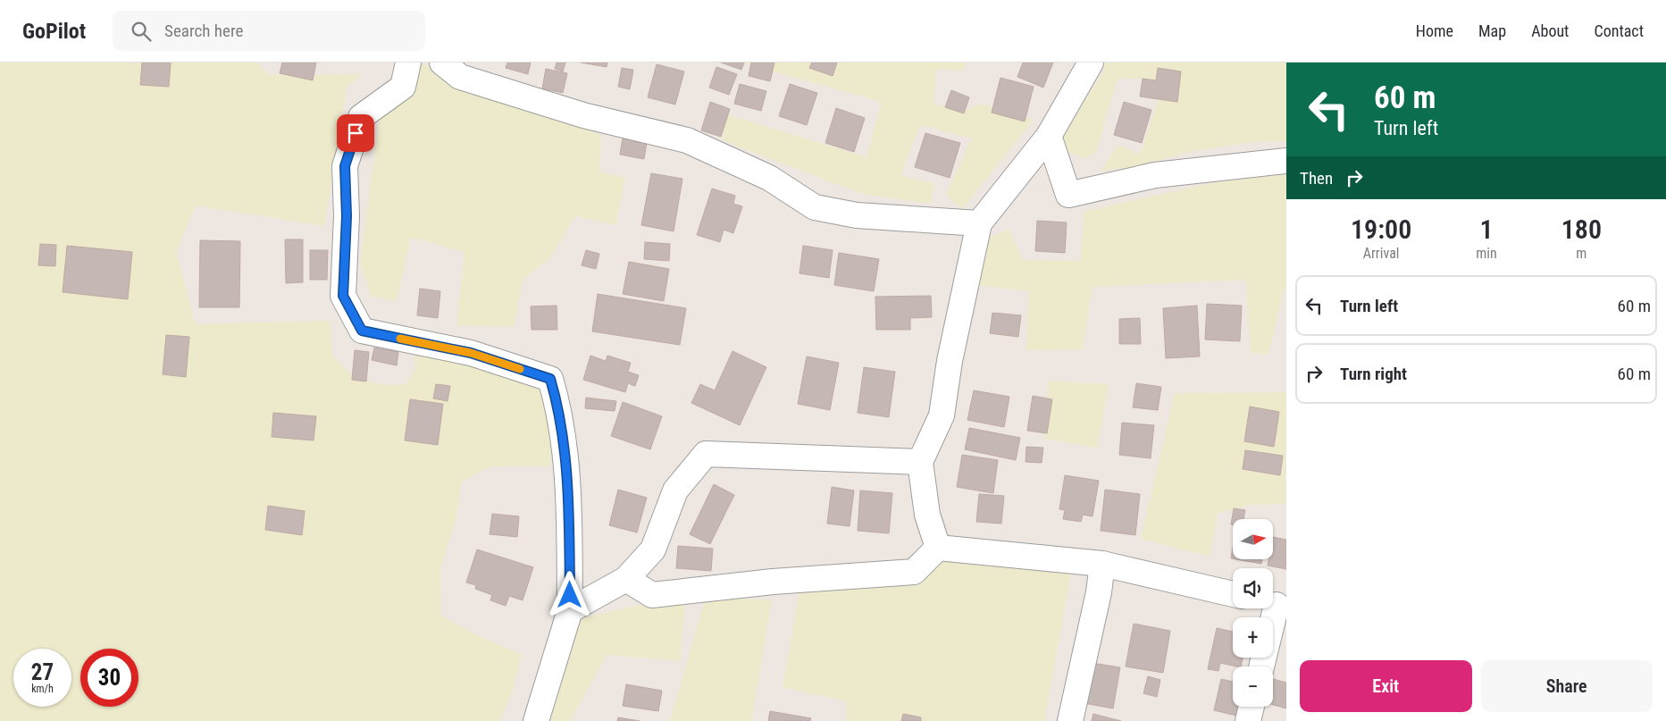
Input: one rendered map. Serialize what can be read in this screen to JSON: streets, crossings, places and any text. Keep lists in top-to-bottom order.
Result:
{
  "north": "right",
  "page": {
    "header": "GoPilot",
    "search": "Search here",
    "nav": [
      "Home",
      "Map",
      "About",
      "Contact"
    ],
    "turn": ["60 m", "Turn left"],
    "then": "Then",
    "eta": [
      "19:00",
      "Arrival",
      "1",
      "min",
      "180",
      "m"
    ],
    "list": [
      {
        "name": "Turn left",
        "value": "60 m"
      },
      {
        "name": "Turn right",
        "value": "60 m"
      }
    ],
    "map_buttons": ["+", "−"],
    "speed": "27 km/h",
    "limit": "30",
    "buttons": ["Exit", "Share"]
  }
}
